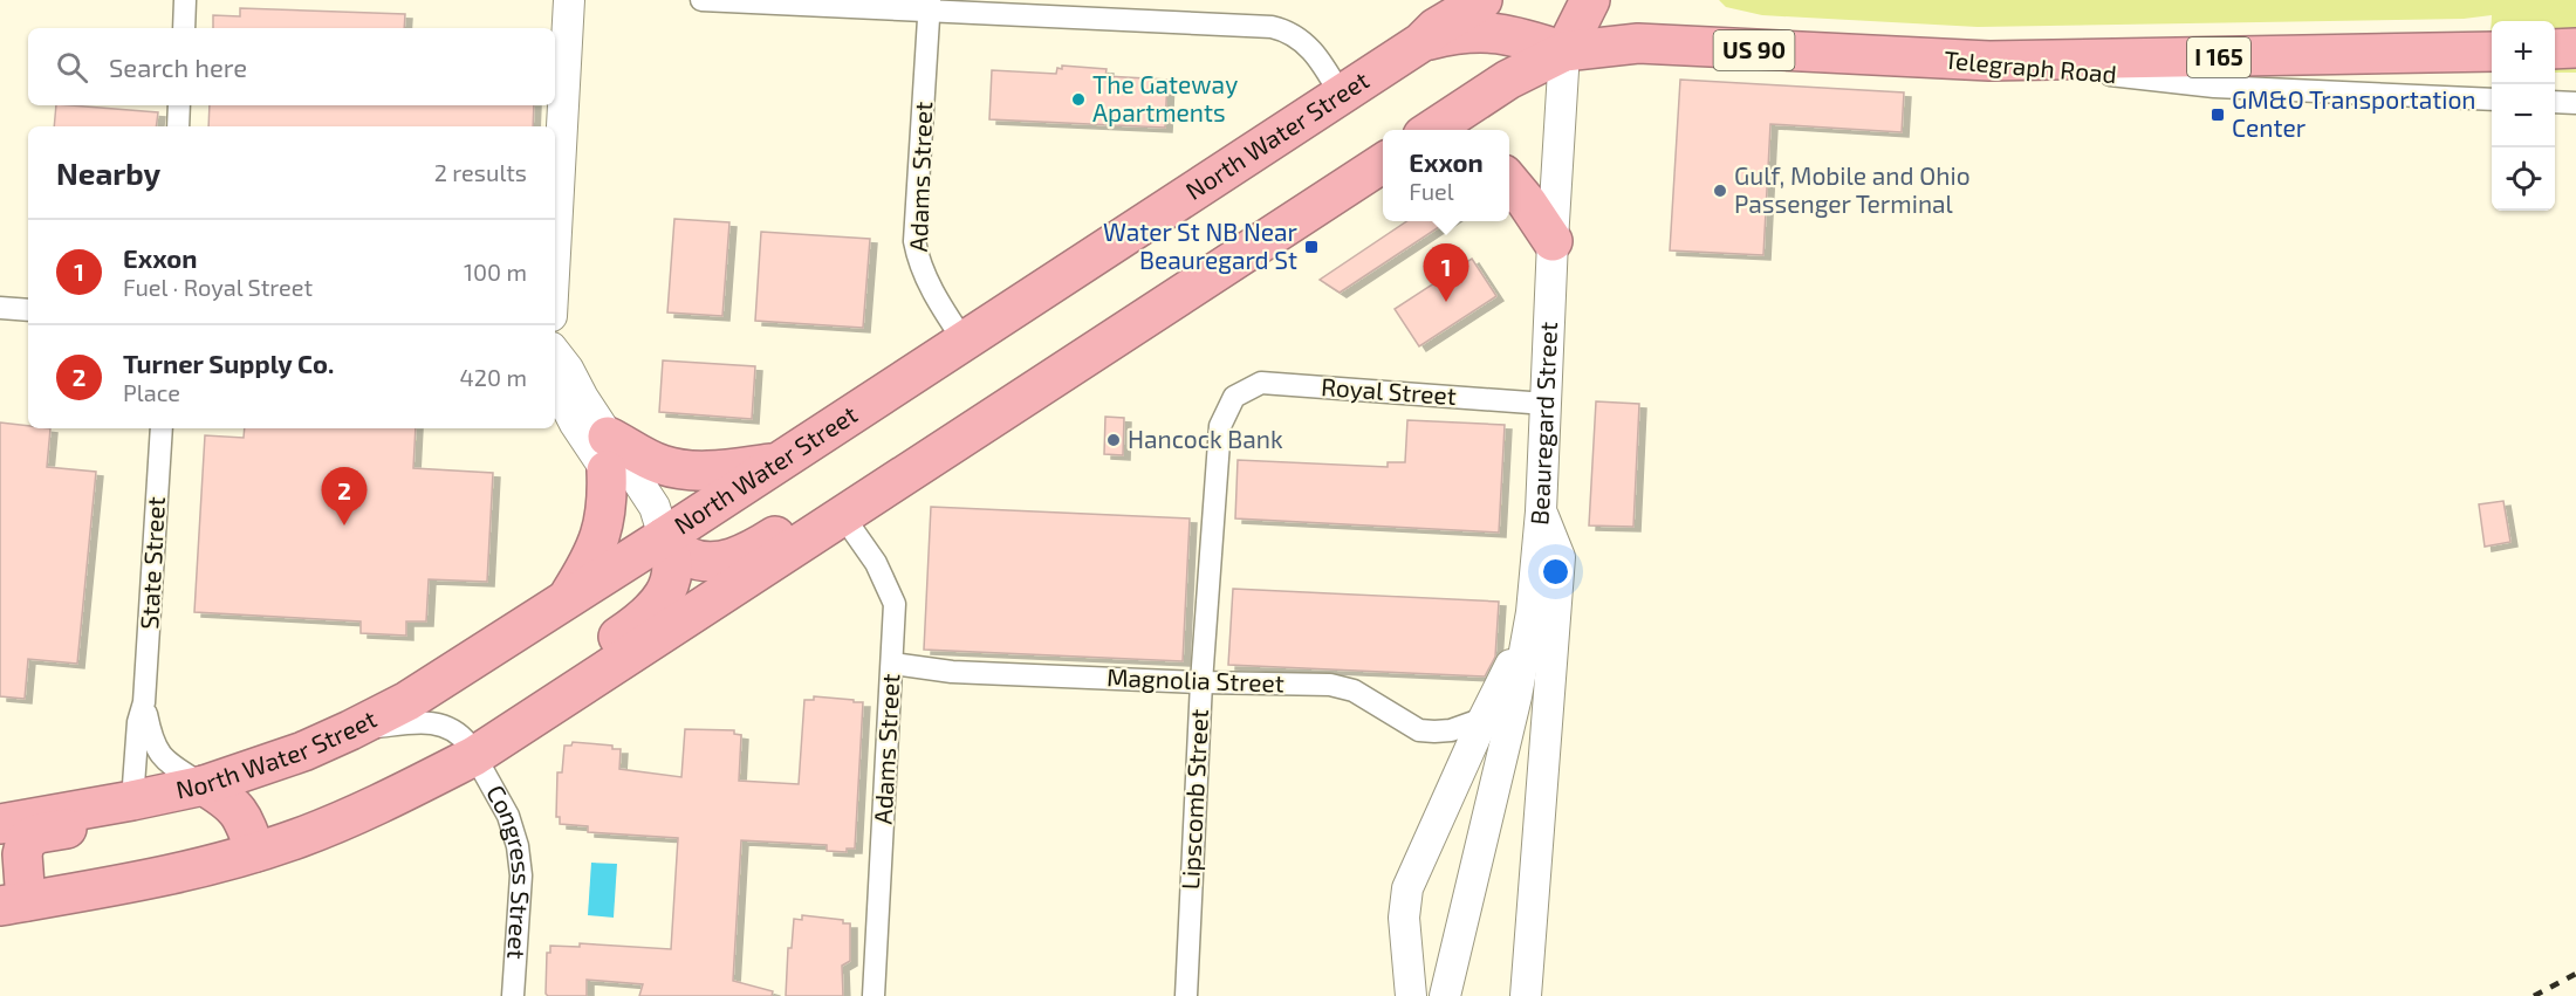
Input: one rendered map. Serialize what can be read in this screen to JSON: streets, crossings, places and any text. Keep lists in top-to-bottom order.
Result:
{
  "streets": {
    "highway": [
      "US 90",
      "I 165",
      "Telegraph Road",
      "North Water Street"
    ],
    "street": [
      "Adams Street",
      "Royal Street",
      "Beauregard Street",
      "State Street",
      "Magnolia Street",
      "Lipscomb Street",
      "Congress Street"
    ]
  },
  "crossings": [
    ["I 165", "Telegraph Road"],
    ["Telegraph Road", "Beauregard Street"],
    ["North Water Street", "Adams Street"],
    ["North Water Street", "State Street"],
    ["North Water Street", "Congress Street"],
    ["Adams Street", "Magnolia Street"],
    ["Royal Street", "Beauregard Street"],
    ["Royal Street", "Lipscomb Street"],
    ["Magnolia Street", "Lipscomb Street"]
  ],
  "places": {
    "other": ["The Gateway Apartments", "Gulf, Mobile and Ohio Passenger Terminal", "Hancock Bank"],
    "transit": ["GM&O Transportation Center", "Water St NB Near Beauregard St"]
  },
  "page": {
    "map_buttons": ["+", "−"],
    "search": "Search here",
    "heading": ["Nearby", "2 results"],
    "popup": ["Exxon", "Fuel"],
    "list": [
      {
        "mark": "1",
        "name": "Exxon",
        "note": "Fuel · Royal Street",
        "value": "100 m"
      },
      {
        "mark": "2",
        "name": "Turner Supply Co.",
        "note": "Place",
        "value": "420 m"
      }
    ],
    "pins": ["1", "2"]
  }
}
